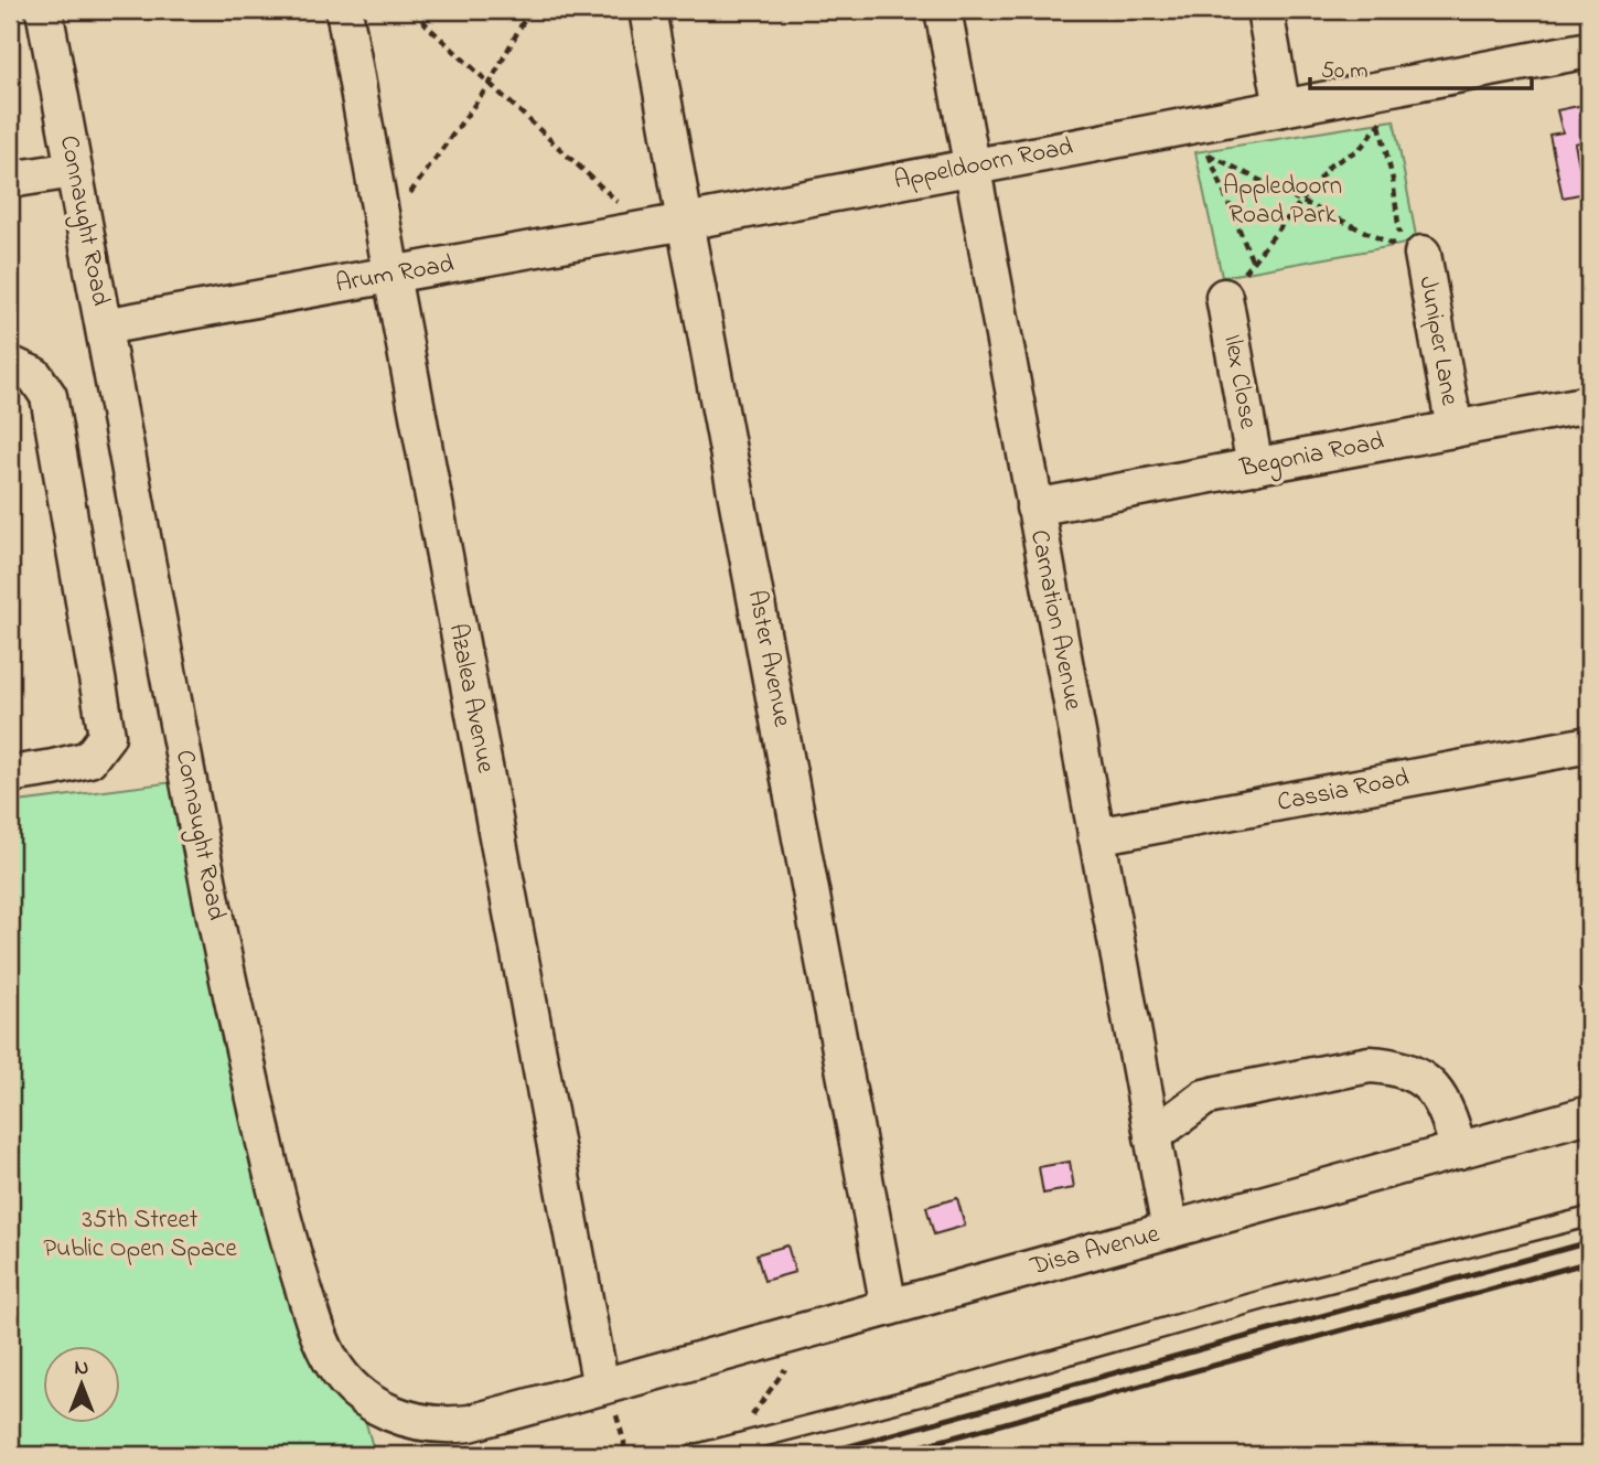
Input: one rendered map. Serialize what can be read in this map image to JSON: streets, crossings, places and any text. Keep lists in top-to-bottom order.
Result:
{
  "streets": {
    "street": [
      "Appeldoorn Road",
      "Connaught Road",
      "Arum Road",
      "Juniper Lane",
      "Ilex Close",
      "Begonia Road",
      "Carnation Avenue",
      "Aster Avenue",
      "Azalea Avenue",
      "Cassia Road",
      "Disa Avenue"
    ]
  },
  "crossings": [
    ["Appeldoorn Road", "Arum Road"],
    ["Appeldoorn Road", "Carnation Avenue"],
    ["Appeldoorn Road", "Aster Avenue"],
    ["Connaught Road", "Arum Road"],
    ["Connaught Road", "Azalea Avenue"],
    ["Connaught Road", "Disa Avenue"],
    ["Arum Road", "Aster Avenue"],
    ["Arum Road", "Azalea Avenue"],
    ["Juniper Lane", "Begonia Road"],
    ["Ilex Close", "Begonia Road"],
    ["Begonia Road", "Carnation Avenue"],
    ["Carnation Avenue", "Cassia Road"],
    ["Carnation Avenue", "Disa Avenue"],
    ["Aster Avenue", "Disa Avenue"],
    ["Azalea Avenue", "Disa Avenue"]
  ],
  "parks": ["Appledoorn Road Park", "35th Street Public Open Space"],
  "scale_bar": "50 m",
  "north": "top"
}
